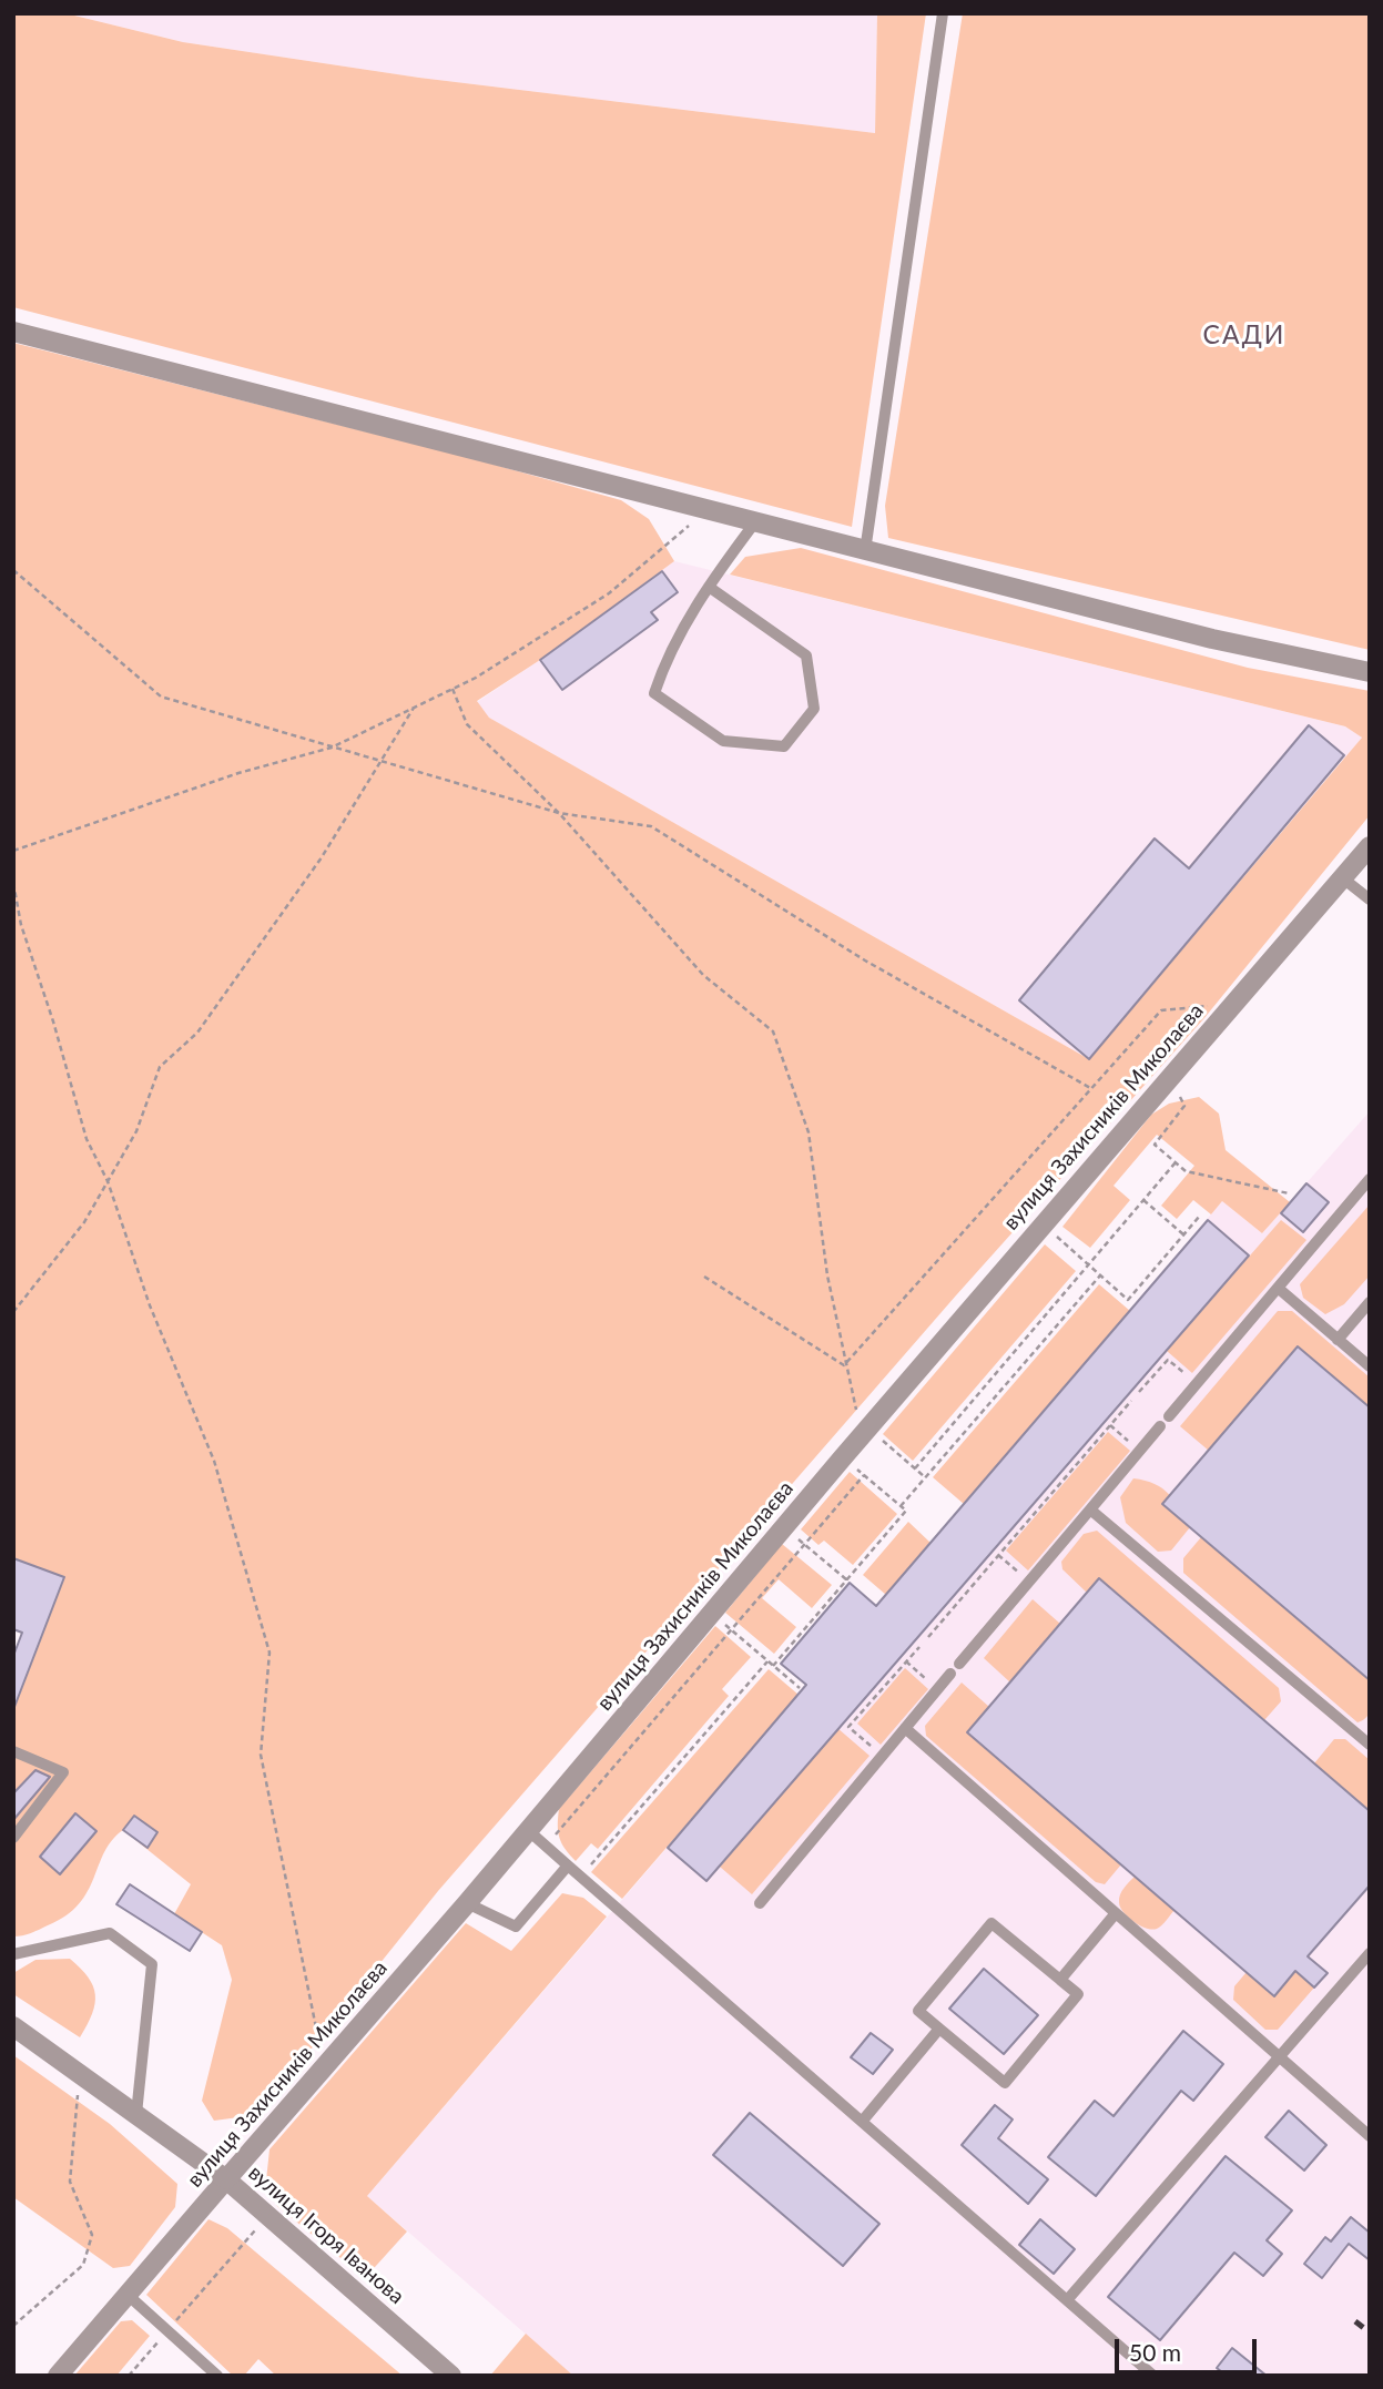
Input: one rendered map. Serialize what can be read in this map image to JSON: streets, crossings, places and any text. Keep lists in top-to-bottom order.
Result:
{
  "streets": {
    "street": ["вулиця Захисників Миколаєва", "вулиця Ігоря Іванова"]
  },
  "crossings": [
    ["вулиця Захисників Миколаєва", "вулиця Ігоря Іванова"]
  ],
  "districts": ["САДИ"],
  "scale_bar": "50 m"
}
